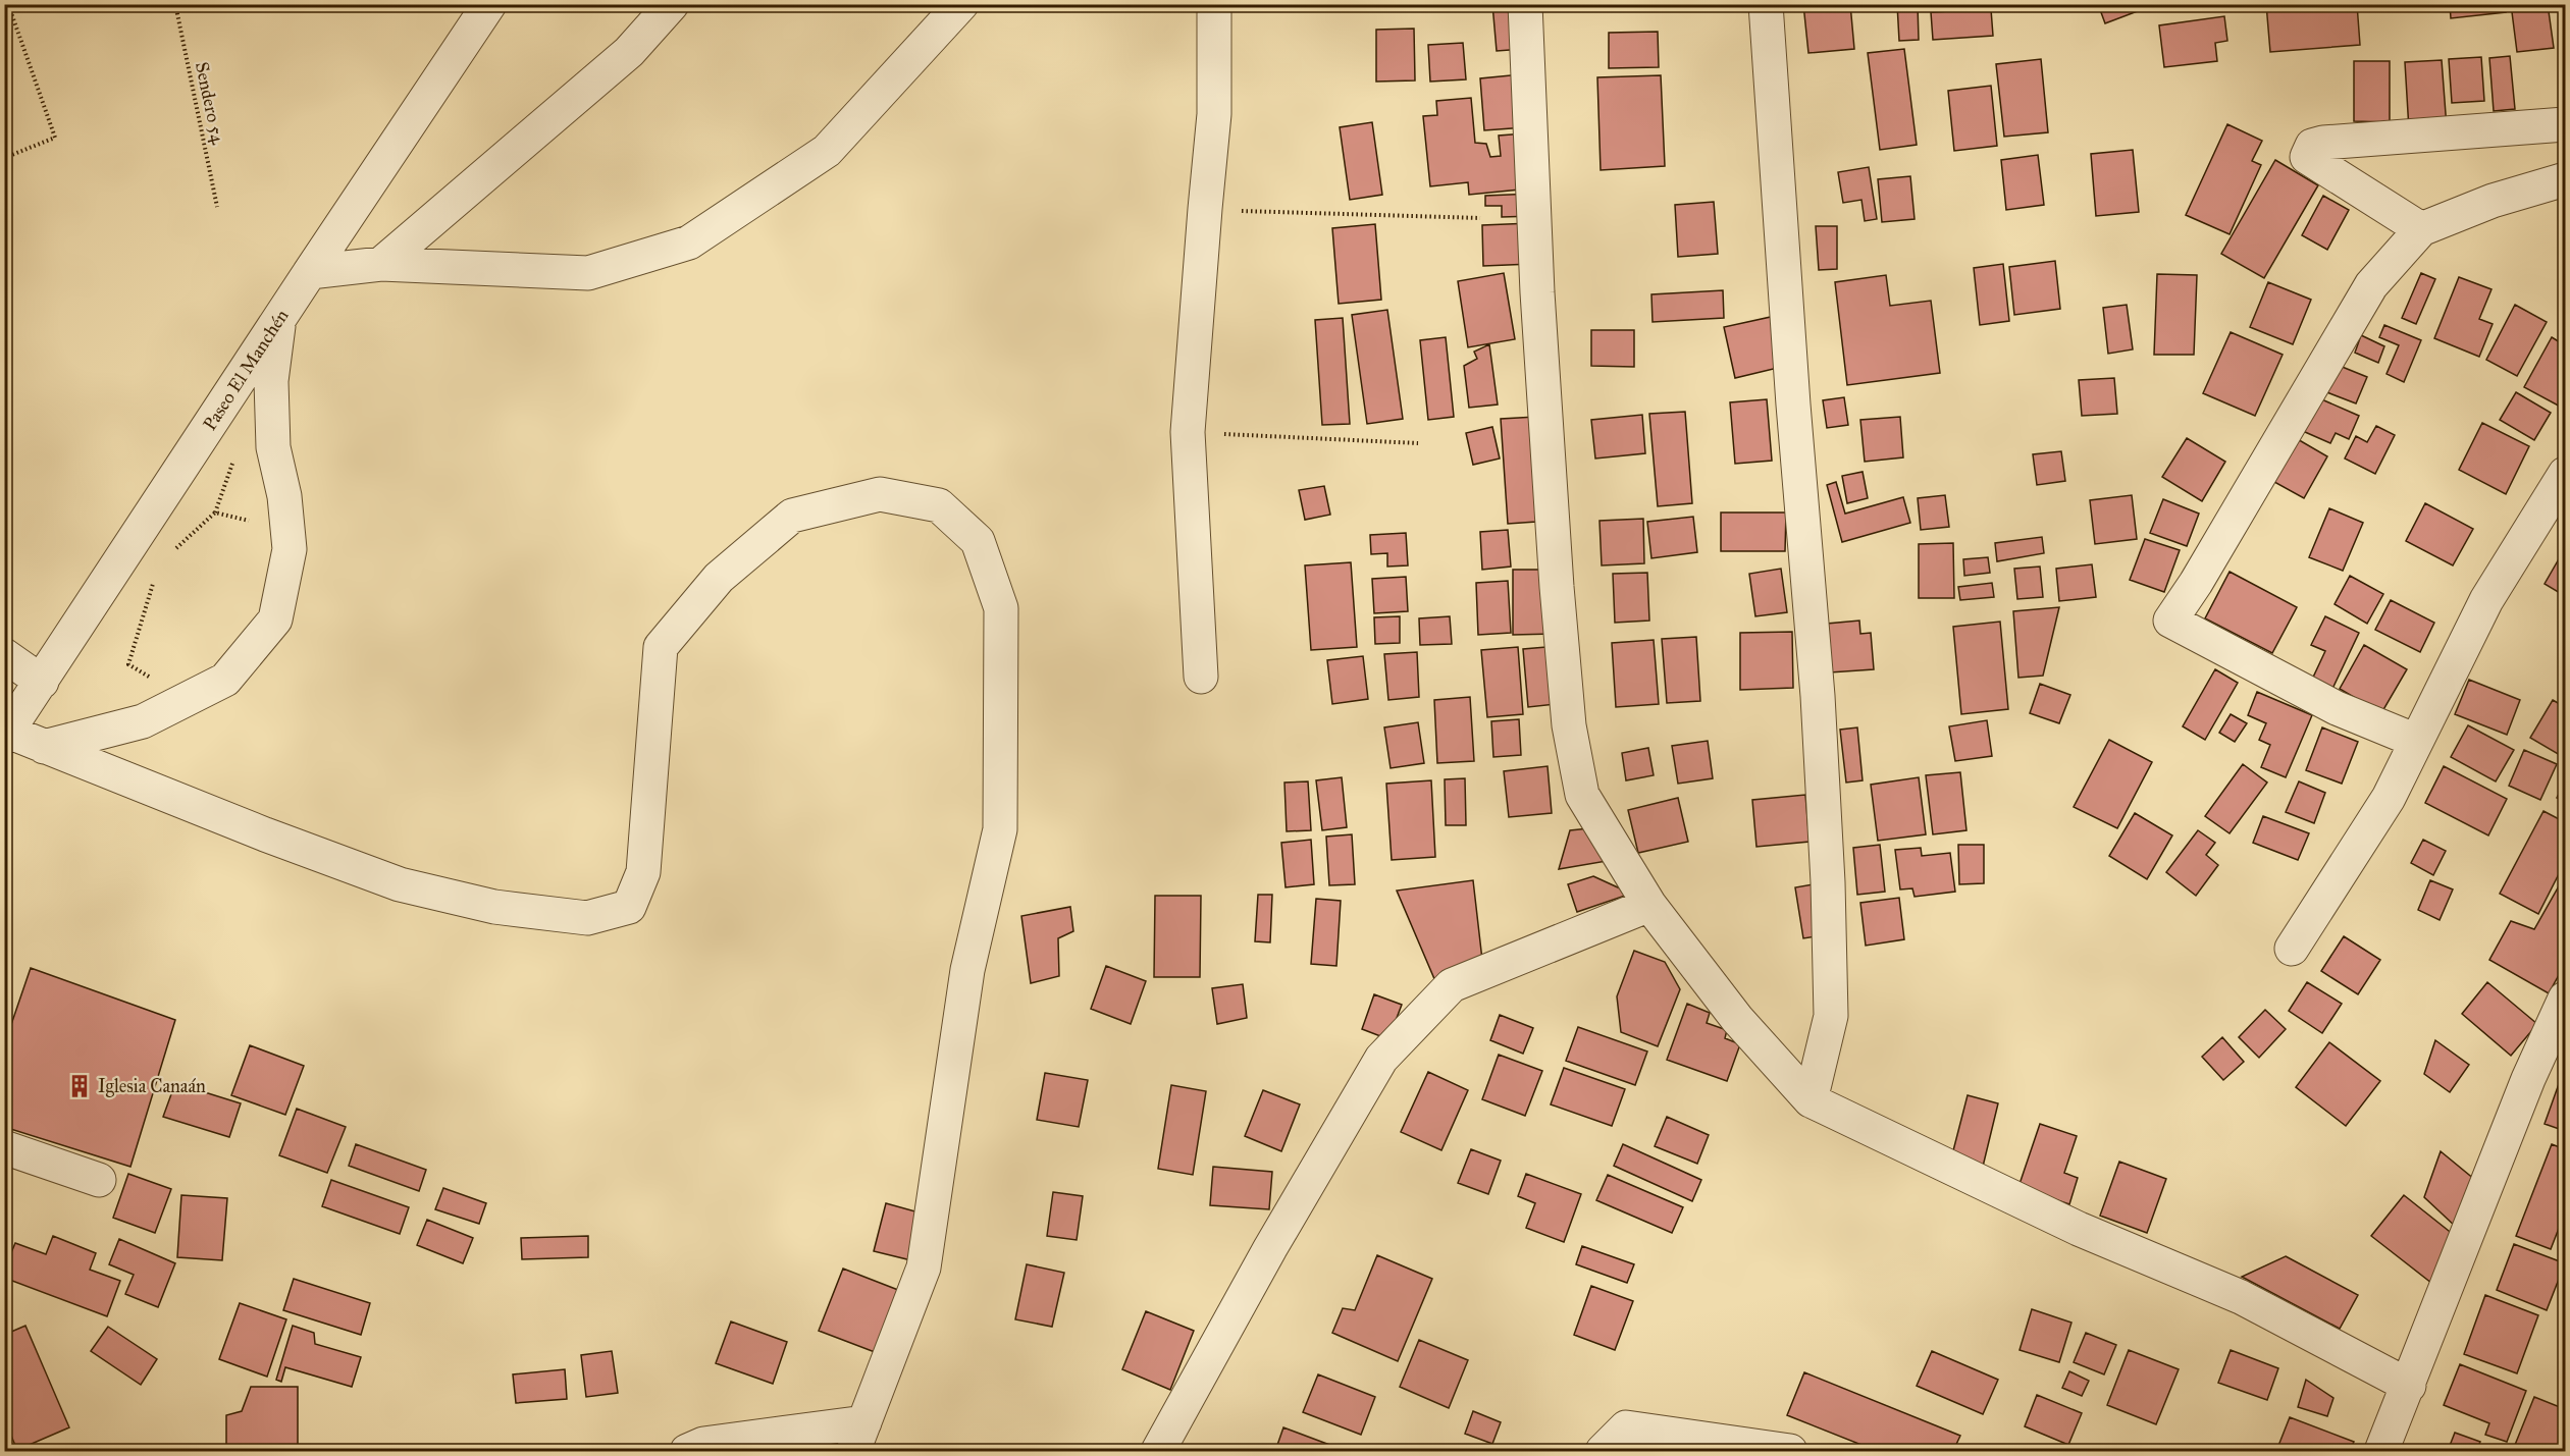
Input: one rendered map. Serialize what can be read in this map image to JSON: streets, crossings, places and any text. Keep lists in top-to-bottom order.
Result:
{
  "streets": {
    "street": ["Paseo El Manchén"],
    "path": ["Sendero 54"]
  },
  "places": {
    "building": ["Iglesia Canaán"]
  }
}
